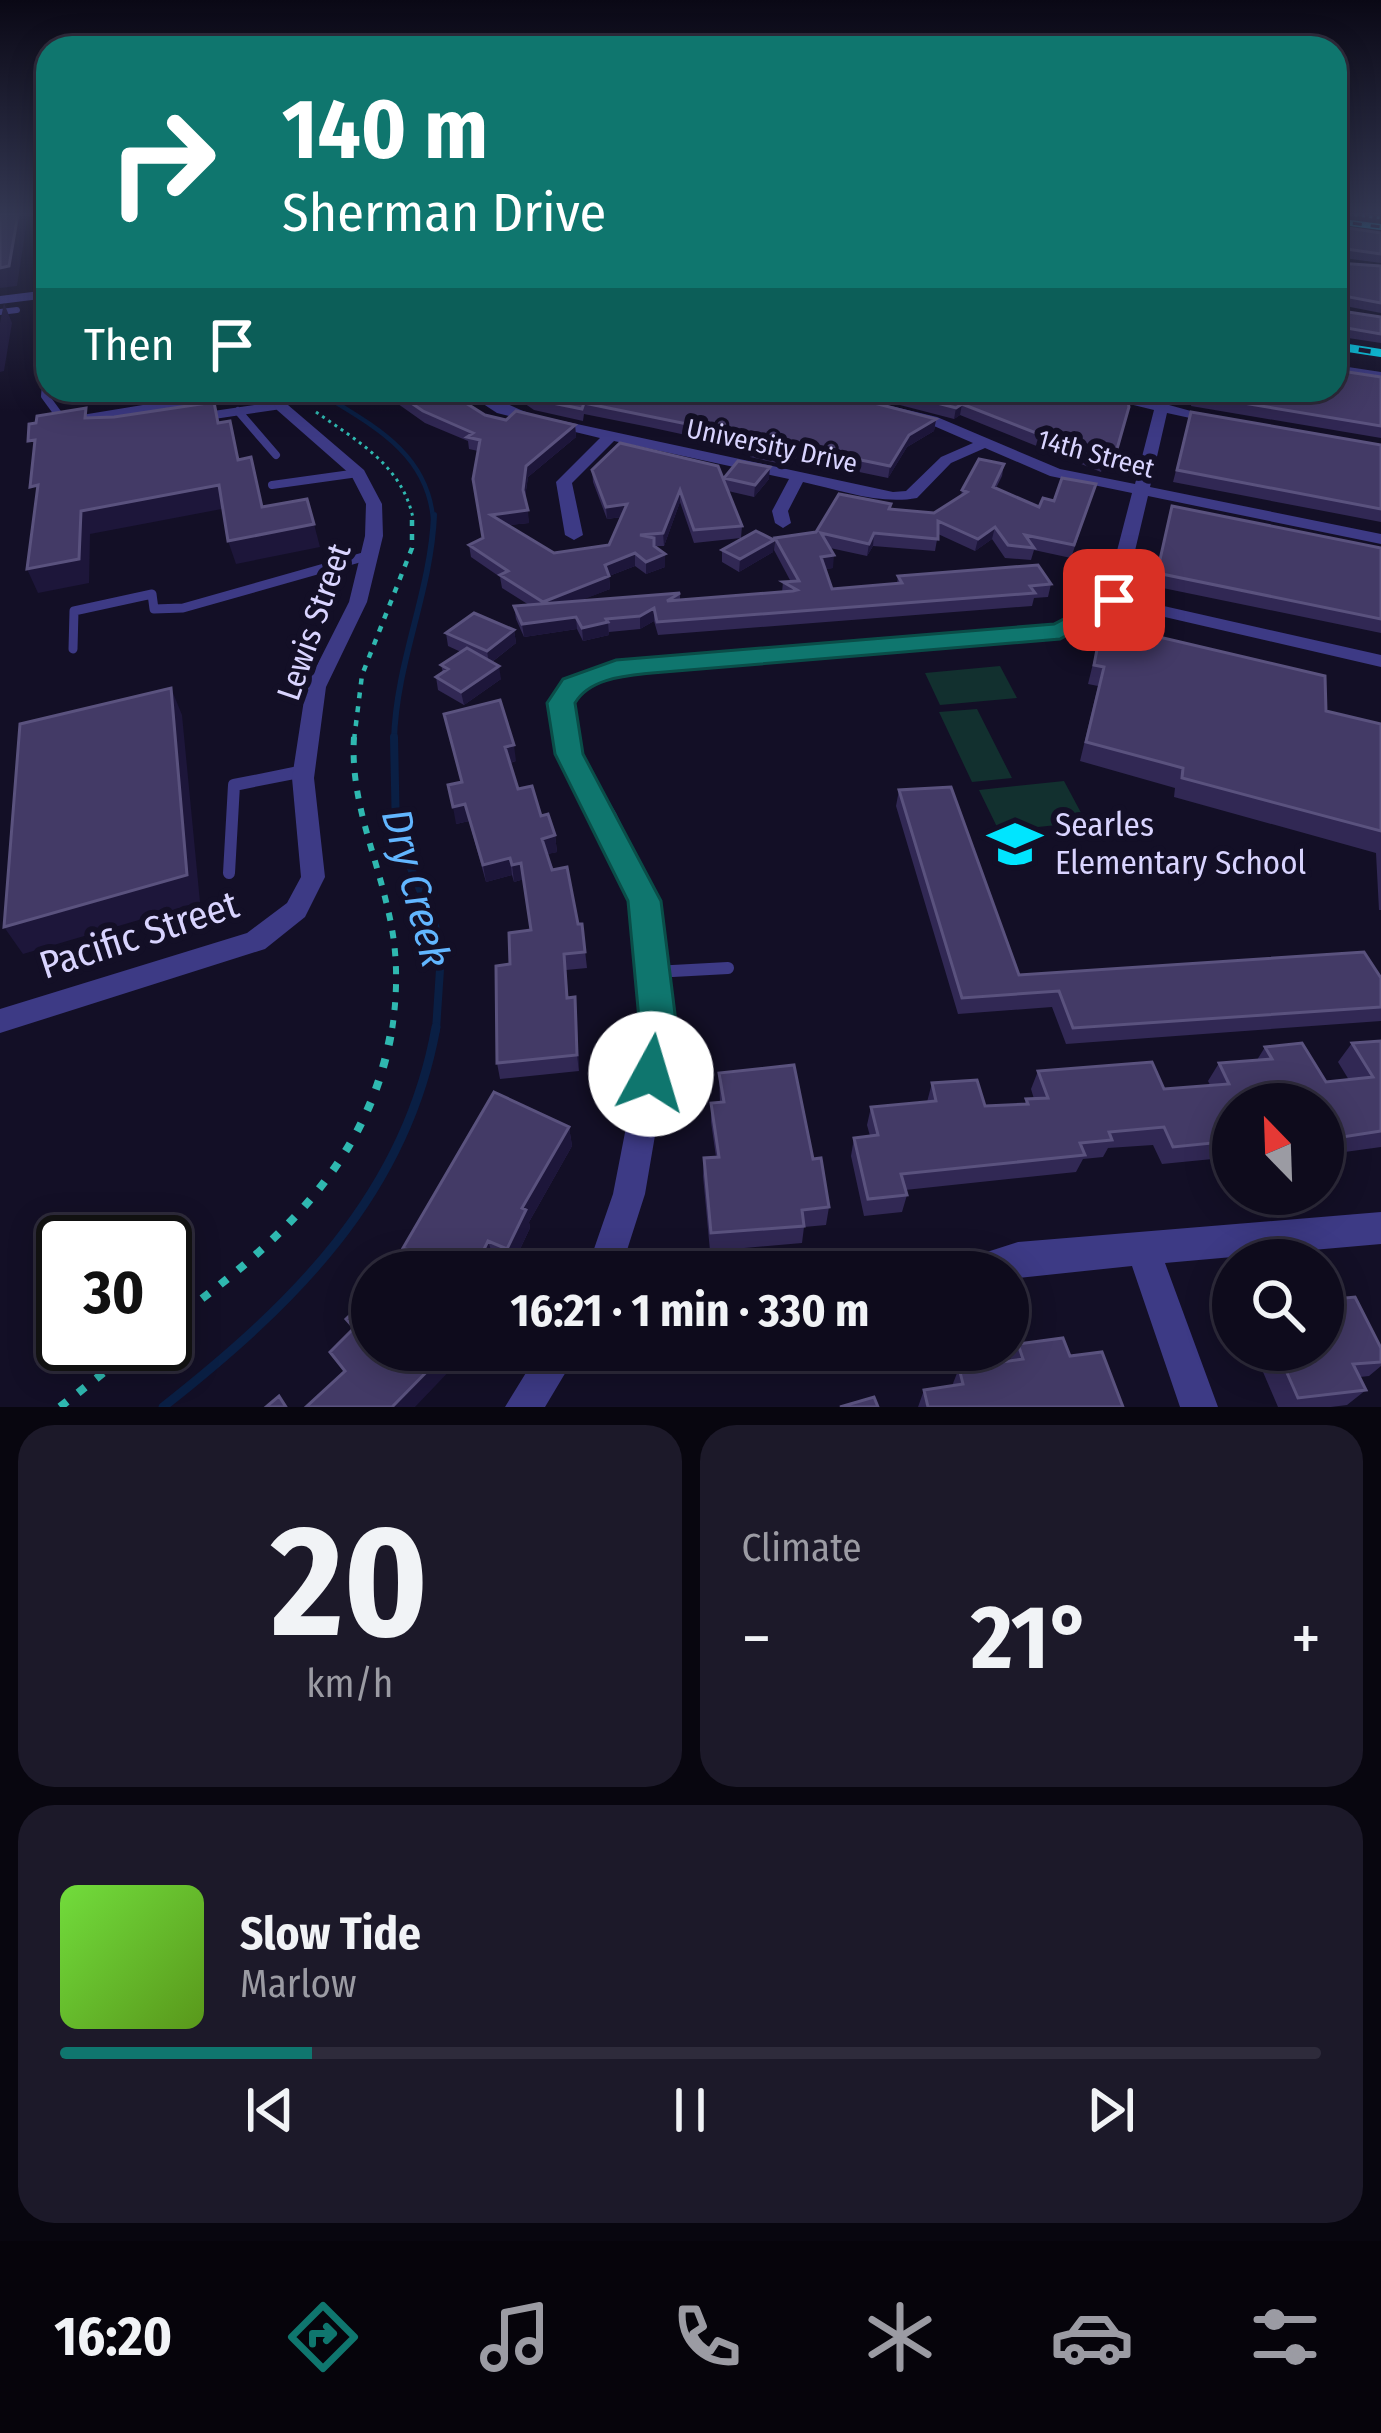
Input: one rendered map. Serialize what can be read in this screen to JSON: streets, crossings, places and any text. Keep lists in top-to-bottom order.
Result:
{
  "streets": {
    "street": [
      "University Drive",
      "14th Street",
      "Lewis Street",
      "Pacific Street"
    ]
  },
  "crossings": [
    ["University Drive", "14th Street"],
    ["Lewis Street", "Pacific Street"]
  ],
  "water": ["Dry Creek"],
  "places": {
    "school or university": ["Searles Elementary School"]
  },
  "north": "top left",
  "page": {
    "turn": ["140 m", "Sherman Drive"],
    "then": "Then",
    "limit": "30",
    "trip": "16:21 · 1 min · 330 m",
    "tile": [
      ["20", "km/h"],
      "Climate"
    ],
    "heat": ["−", "21°", "+"],
    "song": ["Slow Tide", "Marlow"],
    "tabs": "16:20"
  }
}
